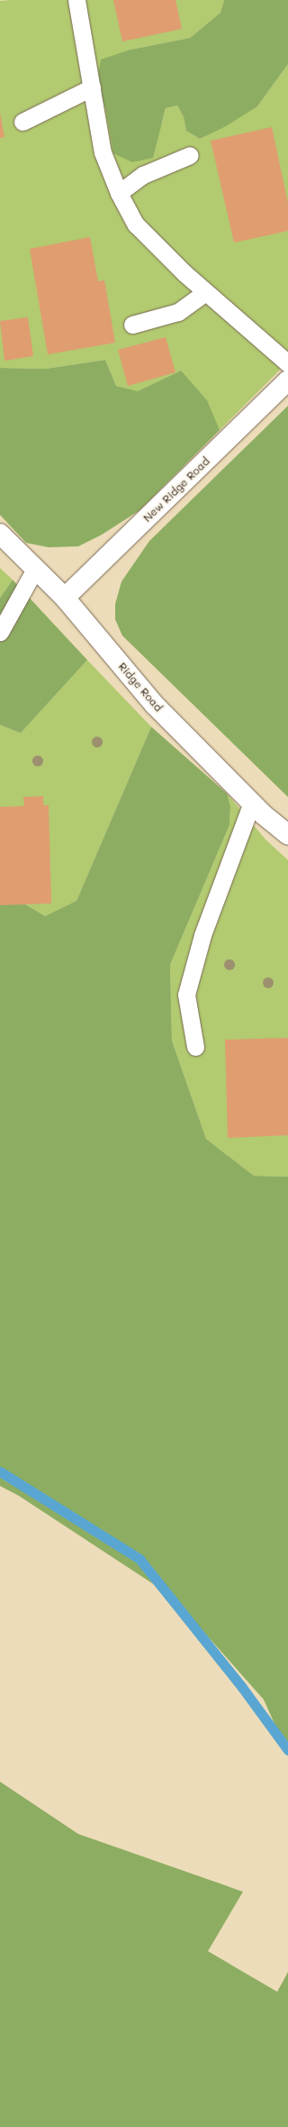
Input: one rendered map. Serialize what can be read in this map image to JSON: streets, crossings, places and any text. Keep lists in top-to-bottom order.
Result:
{
  "streets": {
    "street": ["New Ridge Road", "Ridge Road"]
  },
  "crossings": [
    ["New Ridge Road", "Ridge Road"]
  ]
}
